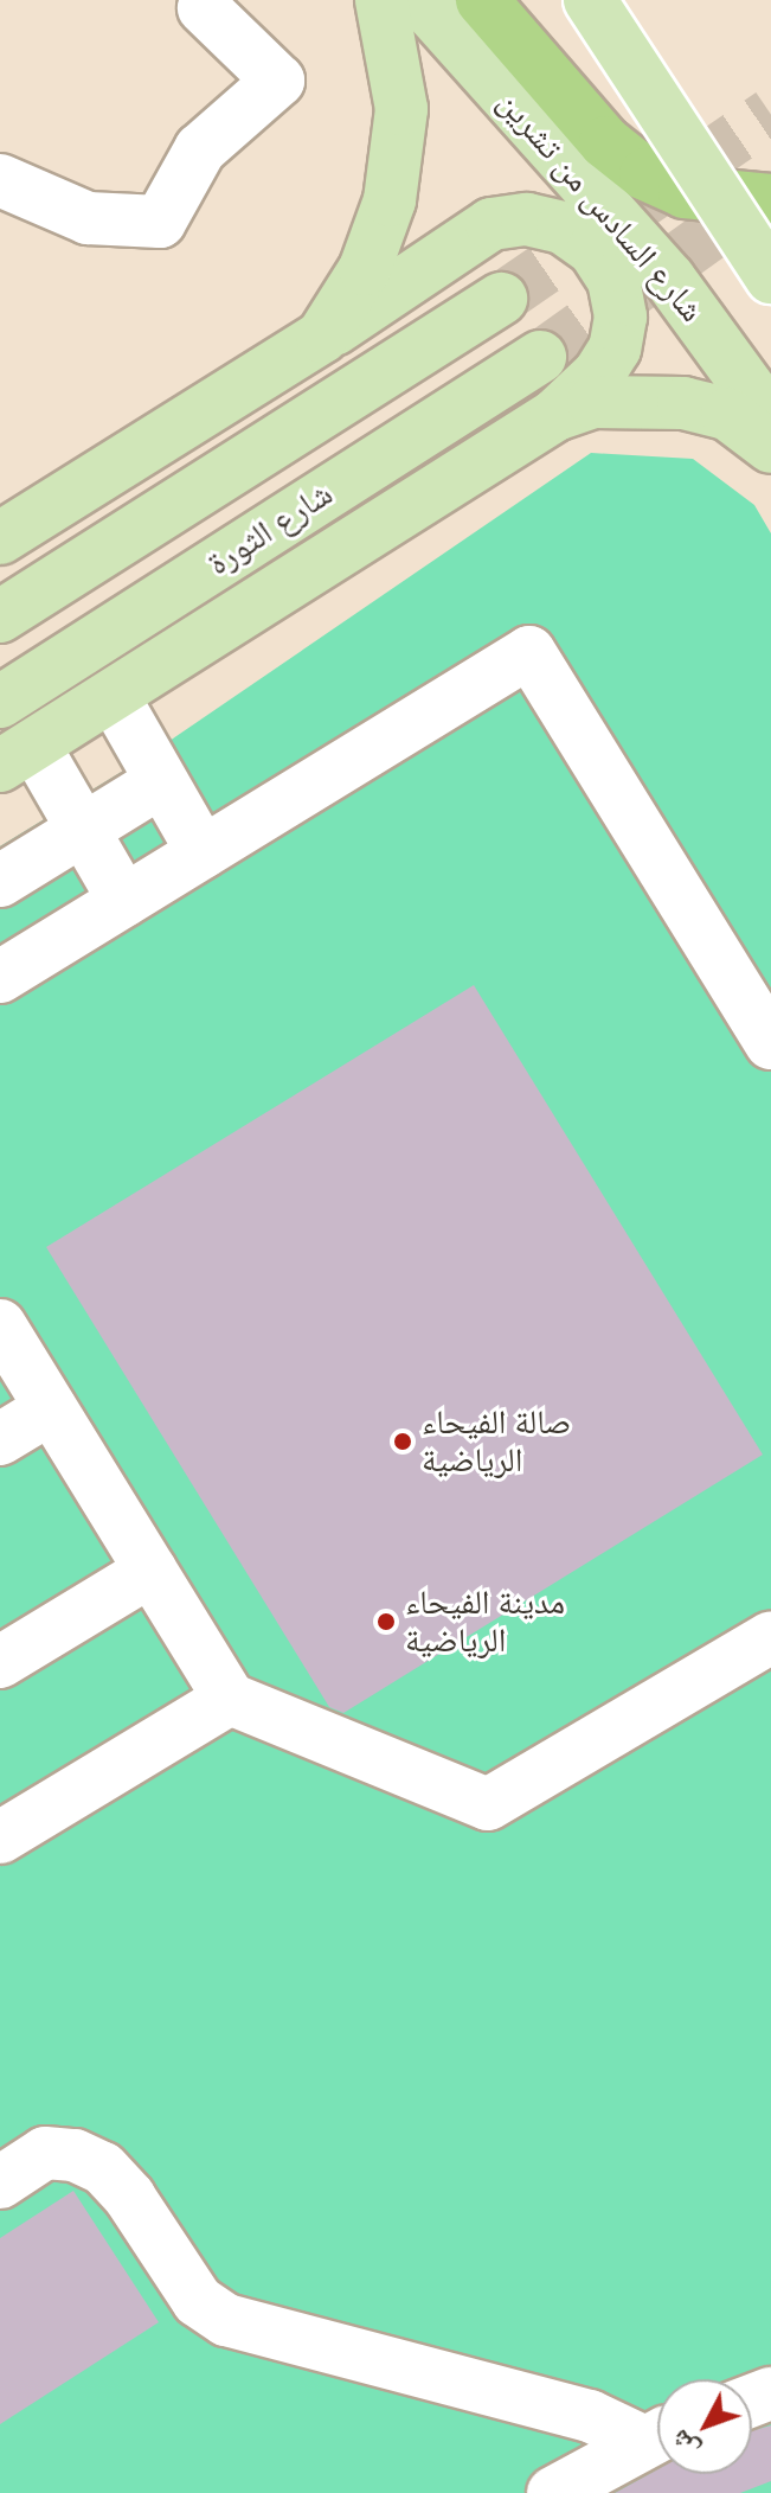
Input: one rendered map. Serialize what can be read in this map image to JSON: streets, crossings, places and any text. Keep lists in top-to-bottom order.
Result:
{
  "streets": {
    "main road": ["شارع السادس من تشرين", "شارع الثورة"]
  },
  "places": ["صالة الفيحاء الرياضية", "مدينة الفيحاء الرياضية"],
  "north": "bottom left"
}
